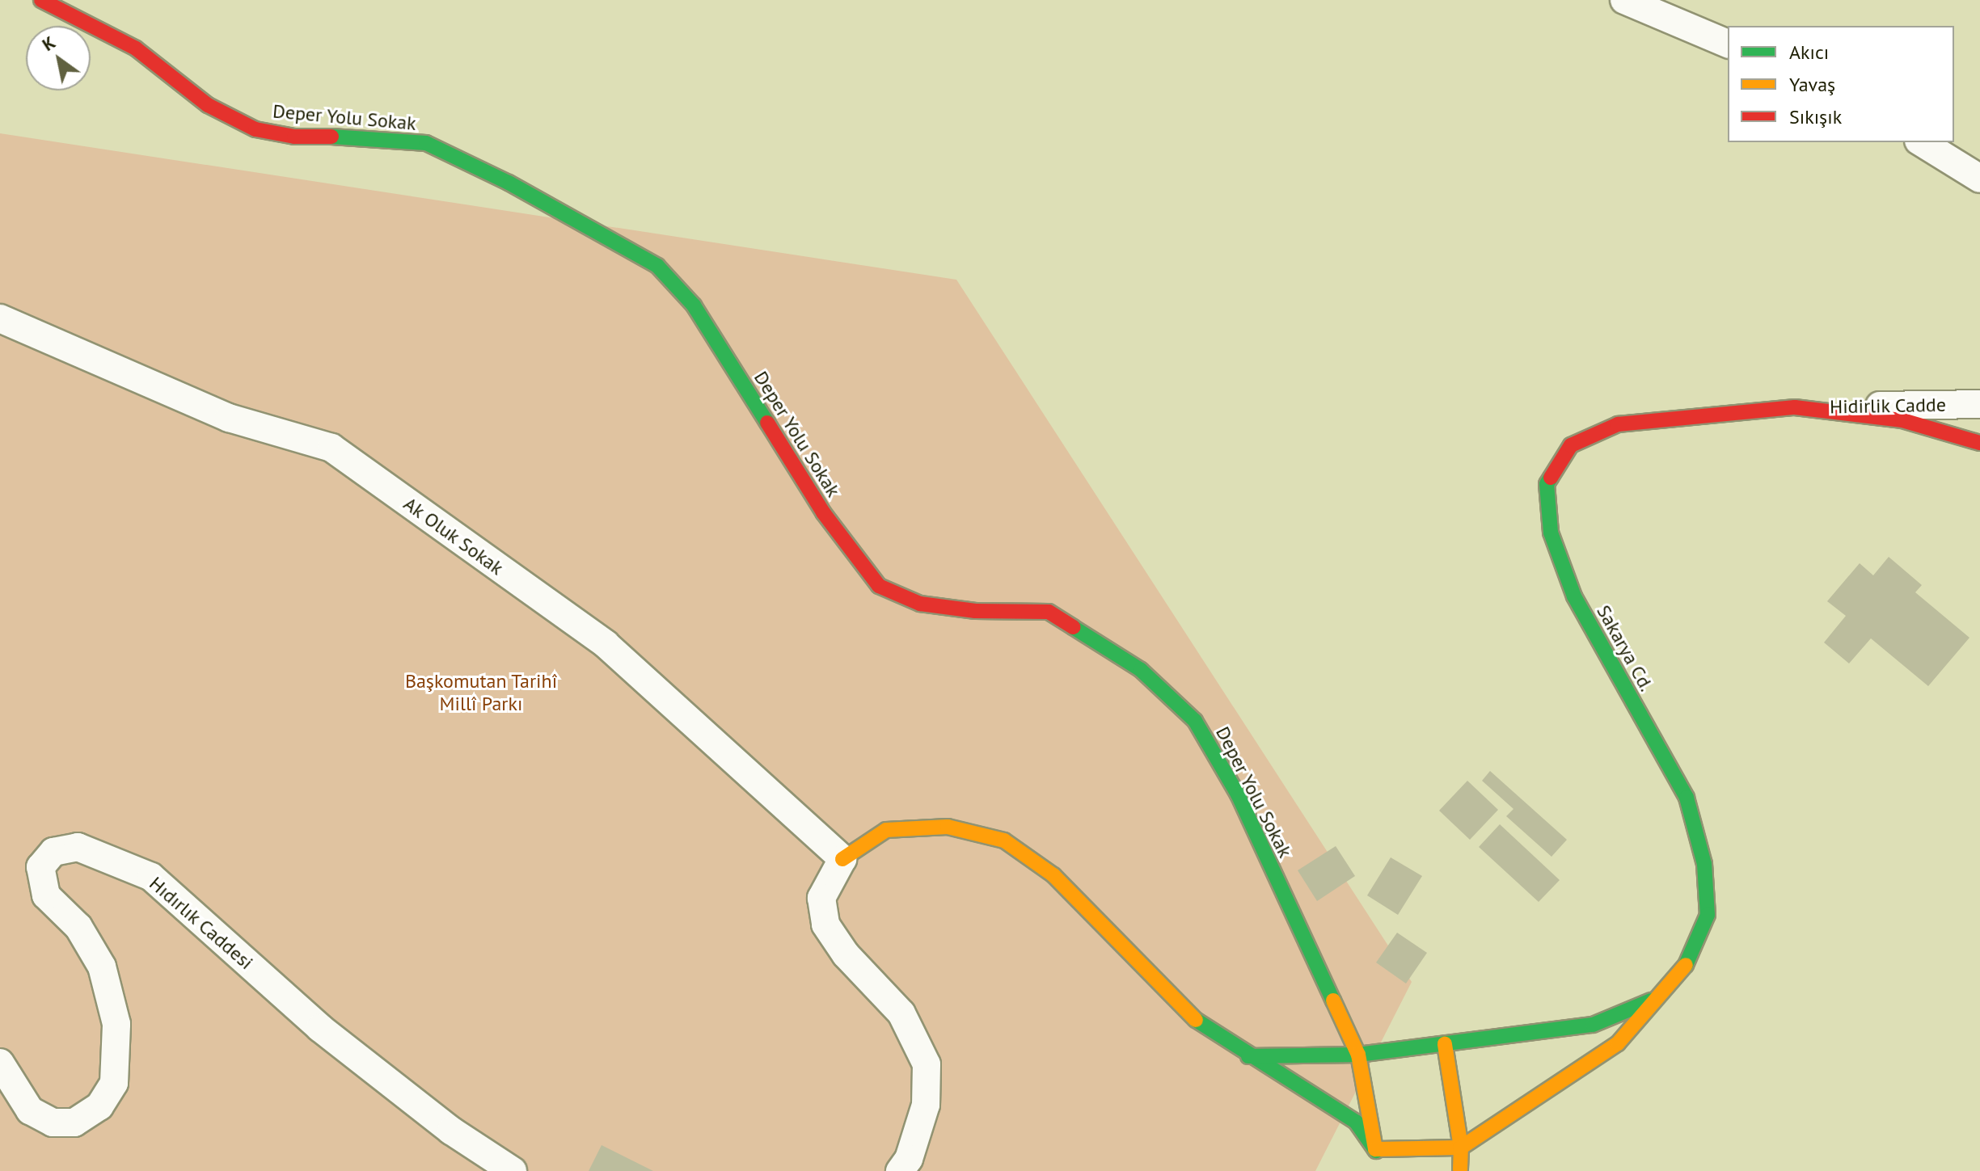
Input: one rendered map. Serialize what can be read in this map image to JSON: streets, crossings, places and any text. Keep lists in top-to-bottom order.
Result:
{
  "streets": {
    "street": [
      "Deper Yolu Sokak",
      "Hidirlik Cadde",
      "Ak Oluk Sokak",
      "Sakarya Cd.",
      "Hıdırlık Caddesi"
    ]
  },
  "crossings": [
    ["Hidirlik Cadde", "Sakarya Cd."]
  ],
  "parks": ["Başkomutan Tarihî Millî Parkı"],
  "legend": ["Akıcı", "Yavaş", "Sıkışık"],
  "north": "top left"
}
